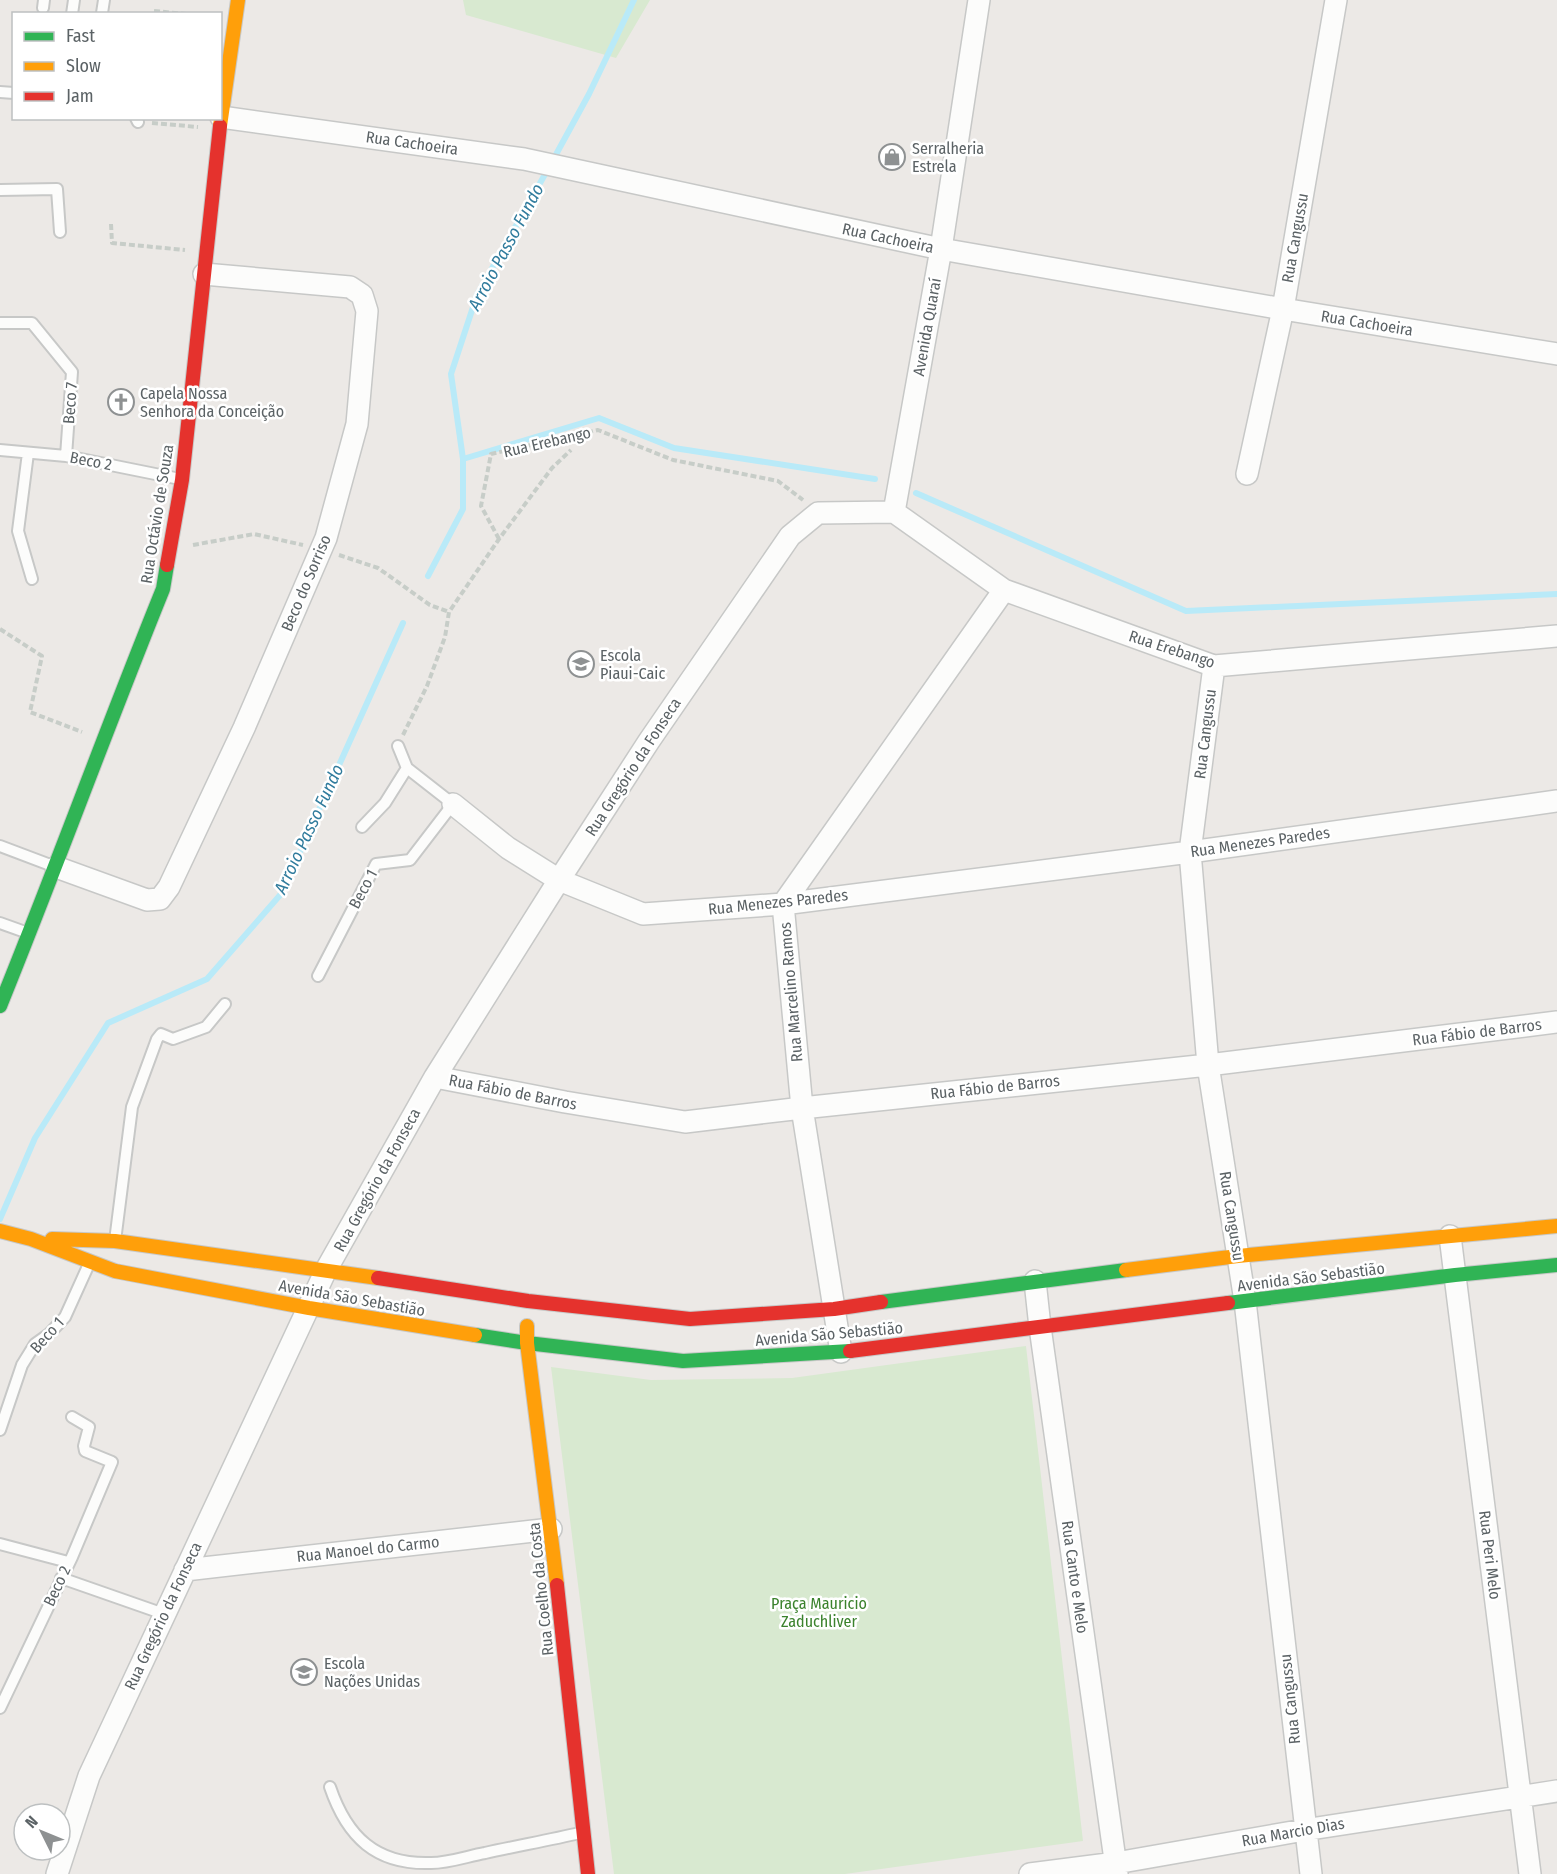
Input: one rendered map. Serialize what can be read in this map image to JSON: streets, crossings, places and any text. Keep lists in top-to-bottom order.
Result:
{
  "streets": {
    "street": [
      "Rua Cachoeira",
      "Rua Cangussu",
      "Avenida Quaraí",
      "Rua Erebango",
      "Rua Octávio de Souza",
      "Beco do Sorriso",
      "Rua Gregório da Fonseca",
      "Rua Menezes Paredes",
      "Rua Marcelino Ramos",
      "Rua Fábio de Barros",
      "Avenida São Sebastião",
      "Rua Manoel do Carmo",
      "Rua Peri Melo",
      "Rua Canto e Melo",
      "Rua Coelho da Costa",
      "Rua Marcio Dias"
    ],
    "lane": ["Beco 7", "Beco 2", "Beco 1"]
  },
  "crossings": [
    ["Rua Cachoeira", "Rua Cangussu"],
    ["Rua Cachoeira", "Avenida Quaraí"],
    ["Rua Cachoeira", "Rua Octávio de Souza"],
    ["Rua Cangussu", "Rua Erebango"],
    ["Rua Cangussu", "Rua Menezes Paredes"],
    ["Rua Cangussu", "Rua Fábio de Barros"],
    ["Rua Cangussu", "Avenida São Sebastião"],
    ["Rua Cangussu", "Rua Marcio Dias"],
    ["Avenida Quaraí", "Rua Erebango"],
    ["Beco 7", "Beco 2"],
    ["Rua Erebango", "Rua Gregório da Fonseca"],
    ["Rua Erebango", "Rua Marcelino Ramos"],
    ["Beco 2", "Rua Octávio de Souza"],
    ["Rua Octávio de Souza", "Beco do Sorriso"],
    ["Rua Gregório da Fonseca", "Rua Menezes Paredes"],
    ["Rua Gregório da Fonseca", "Rua Fábio de Barros"],
    ["Rua Gregório da Fonseca", "Avenida São Sebastião"],
    ["Rua Gregório da Fonseca", "Rua Manoel do Carmo"],
    ["Rua Menezes Paredes", "Beco 1"],
    ["Rua Menezes Paredes", "Rua Marcelino Ramos"],
    ["Beco 1", "Avenida São Sebastião"],
    ["Rua Marcelino Ramos", "Rua Fábio de Barros"],
    ["Rua Marcelino Ramos", "Avenida São Sebastião"],
    ["Avenida São Sebastião", "Rua Peri Melo"],
    ["Avenida São Sebastião", "Rua Canto e Melo"],
    ["Avenida São Sebastião", "Rua Coelho da Costa"],
    ["Rua Manoel do Carmo", "Rua Coelho da Costa"],
    ["Rua Peri Melo", "Rua Marcio Dias"],
    ["Rua Canto e Melo", "Rua Marcio Dias"]
  ],
  "water": ["Arroio Passo Fundo"],
  "parks": ["Praça Mauricio Zaduchliver"],
  "places": {
    "shop": ["Serralheria Estrela"],
    "church": ["Capela Nossa Senhora da Conceição"],
    "school or university": ["Escola Piaui-Caic", "Escola Nações Unidas"]
  },
  "legend": ["Fast", "Slow", "Jam"],
  "north": "top left"
}
